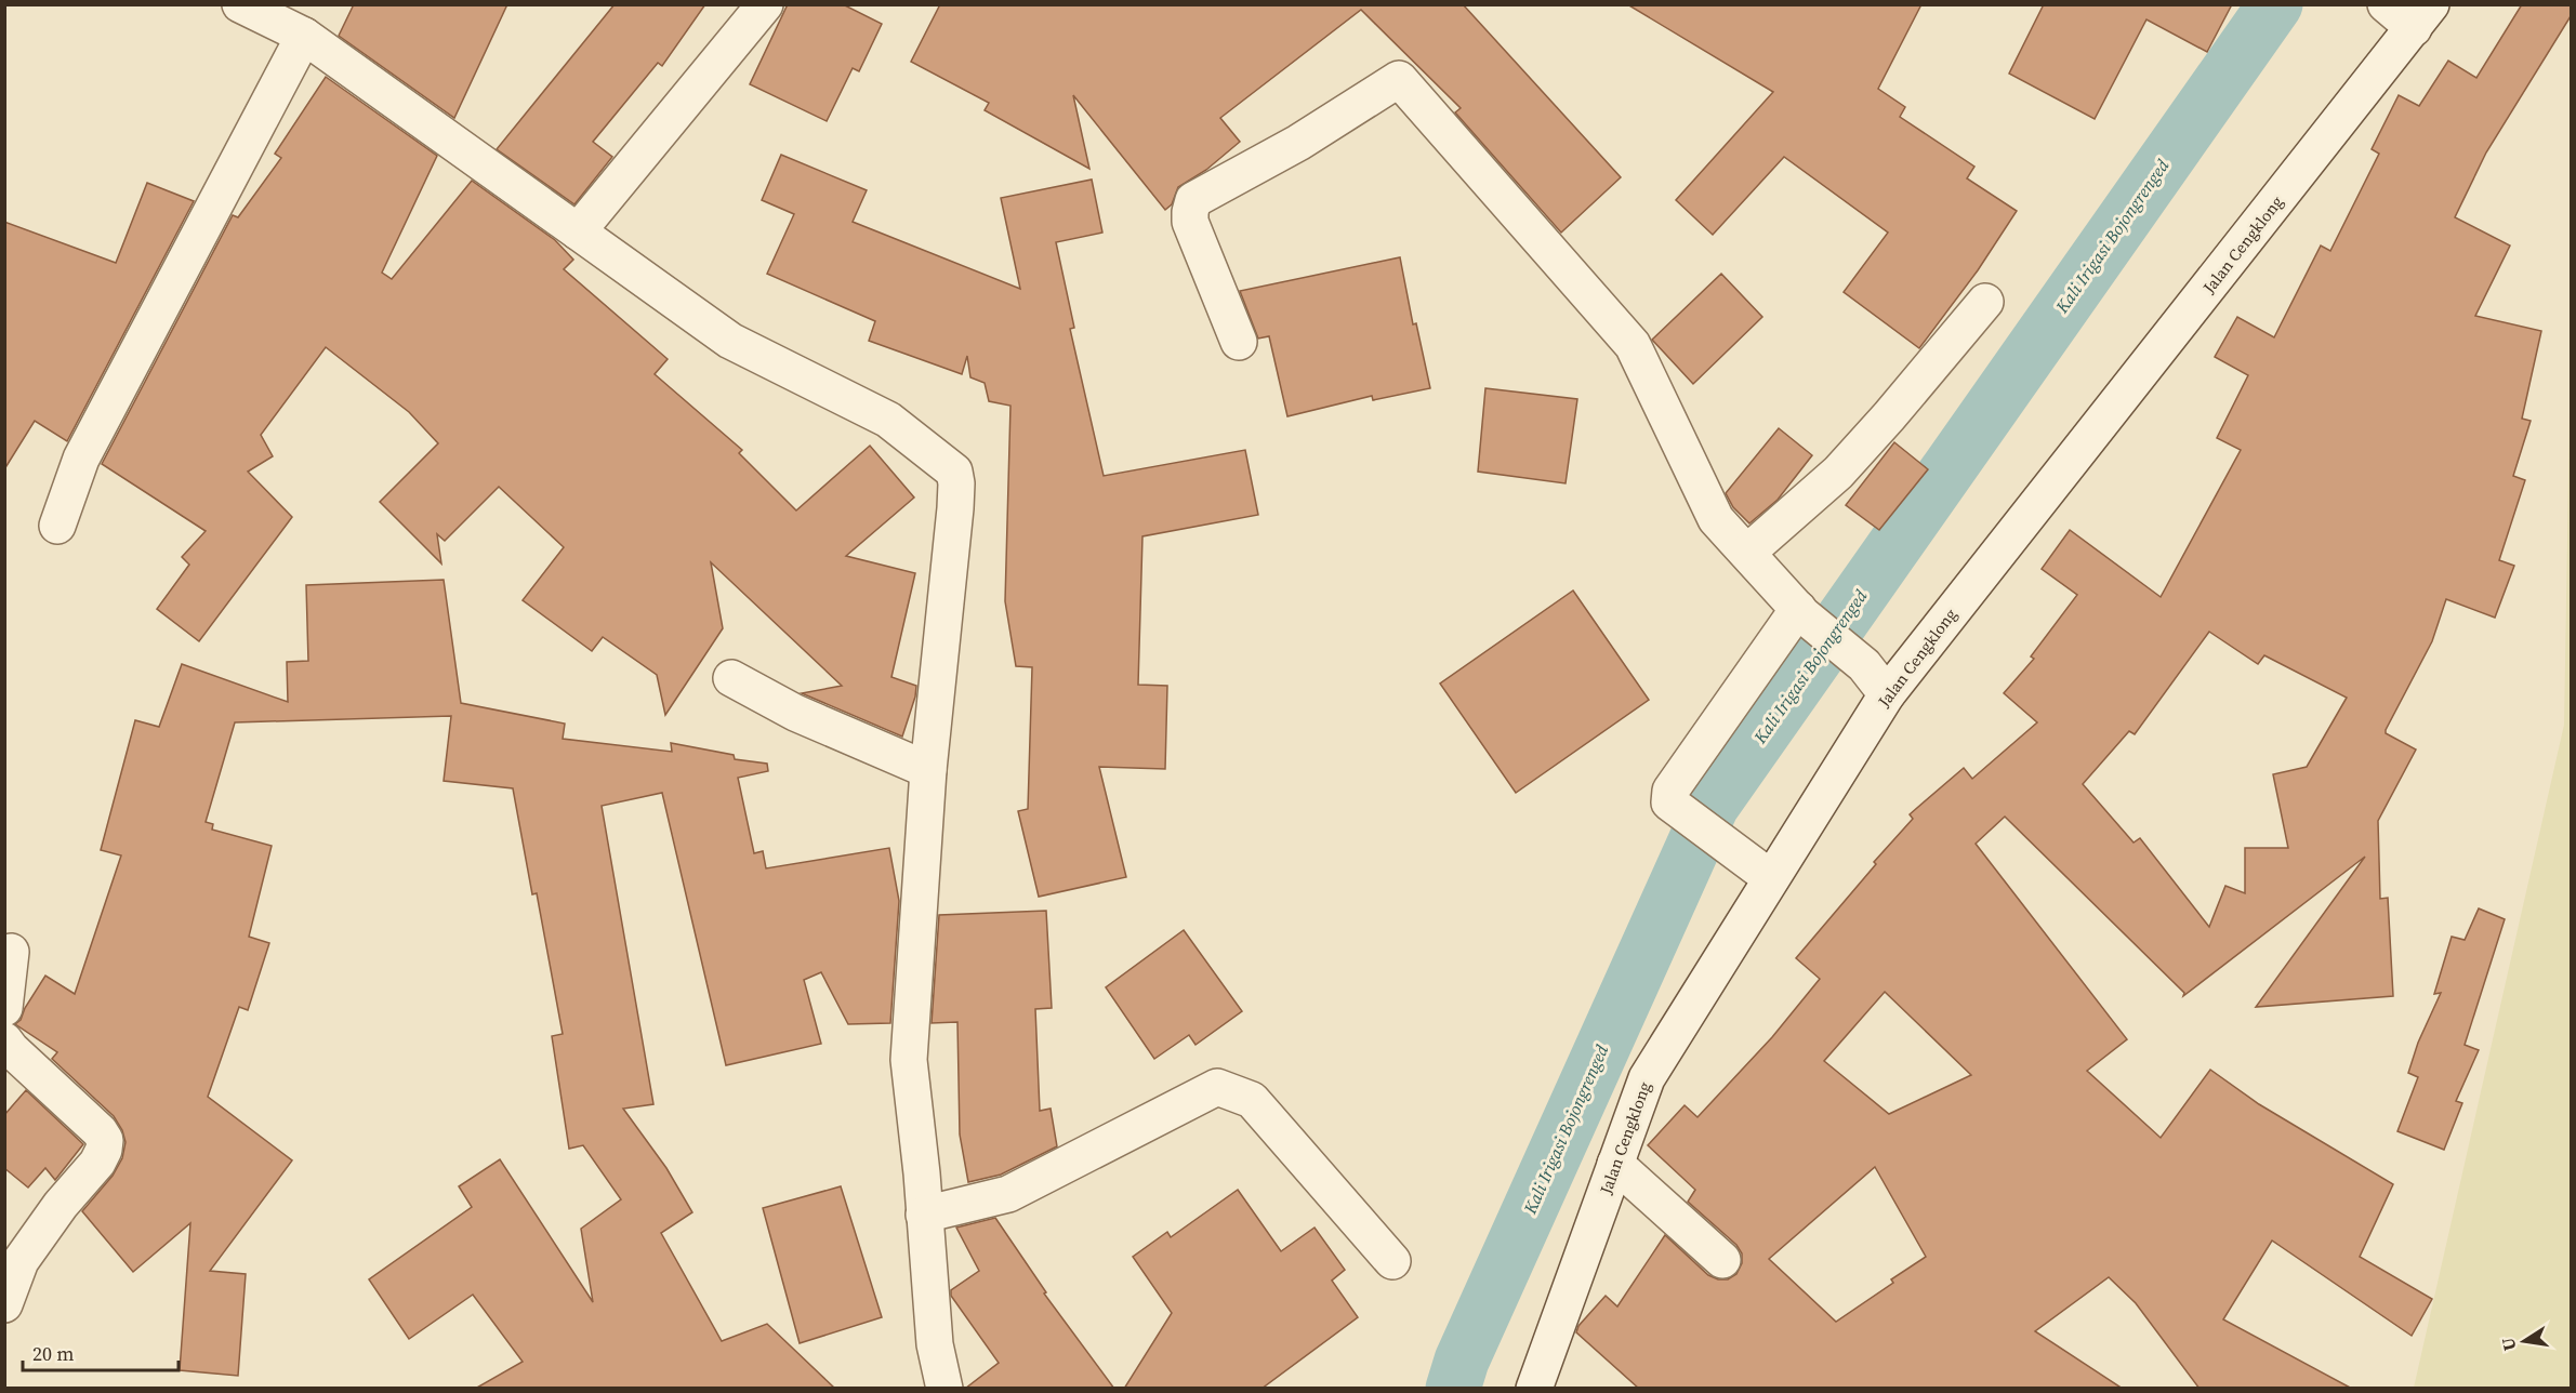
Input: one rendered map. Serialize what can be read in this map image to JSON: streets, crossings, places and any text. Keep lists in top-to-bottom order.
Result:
{
  "streets": {
    "street": ["Jalan Cengklong"]
  },
  "water": ["Kali Irigasi Bojongrenged"],
  "scale_bar": "20 m",
  "north": "left"
}
